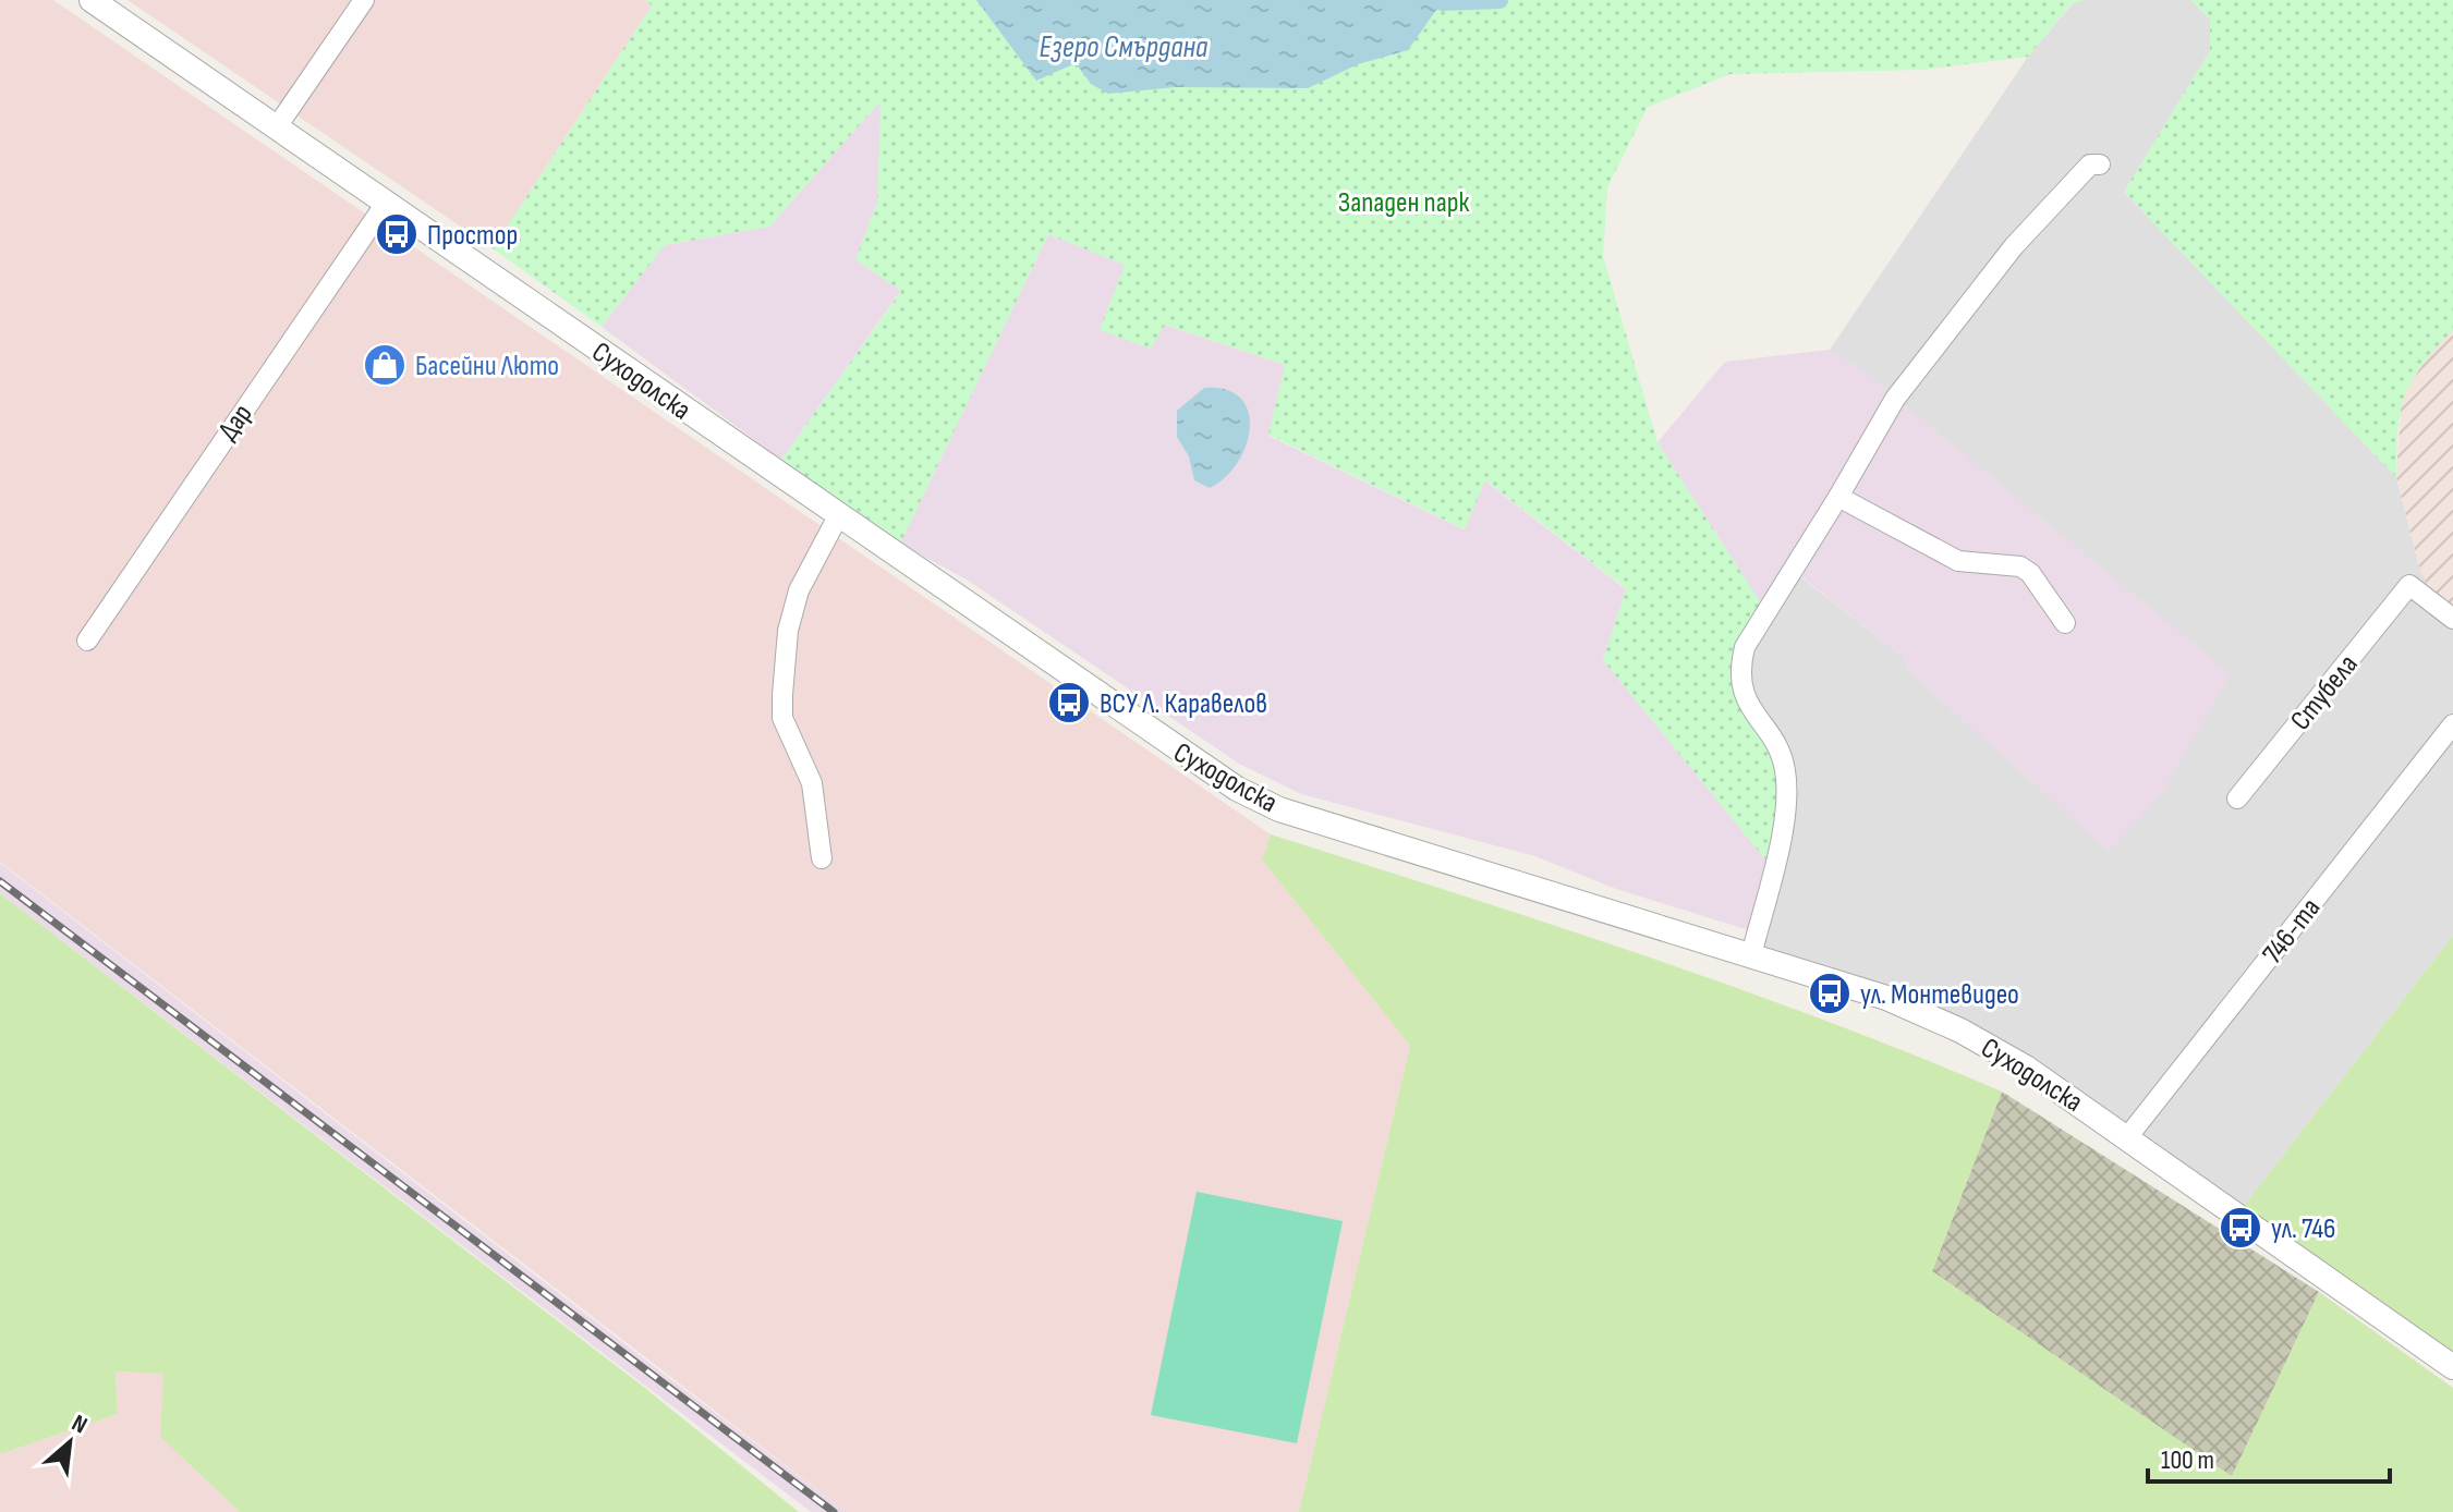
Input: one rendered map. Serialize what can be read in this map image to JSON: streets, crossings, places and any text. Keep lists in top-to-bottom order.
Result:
{
  "streets": {
    "street": [
      "Суходолска",
      "Дар",
      "Стубела",
      "746-та"
    ]
  },
  "crossings": [
    ["Суходолска", "Дар"],
    ["Суходолска", "746-та"]
  ],
  "water": ["Езеро Смърдана"],
  "parks": ["Западен парк"],
  "places": {
    "bus stop": [
      "Простор",
      "ВСУ Л. Каравелов",
      "ул. Монтевидео",
      "ул. 746"
    ],
    "shop": ["Басейни Люто"]
  },
  "scale_bar": "100 m",
  "north": "top right"
}
